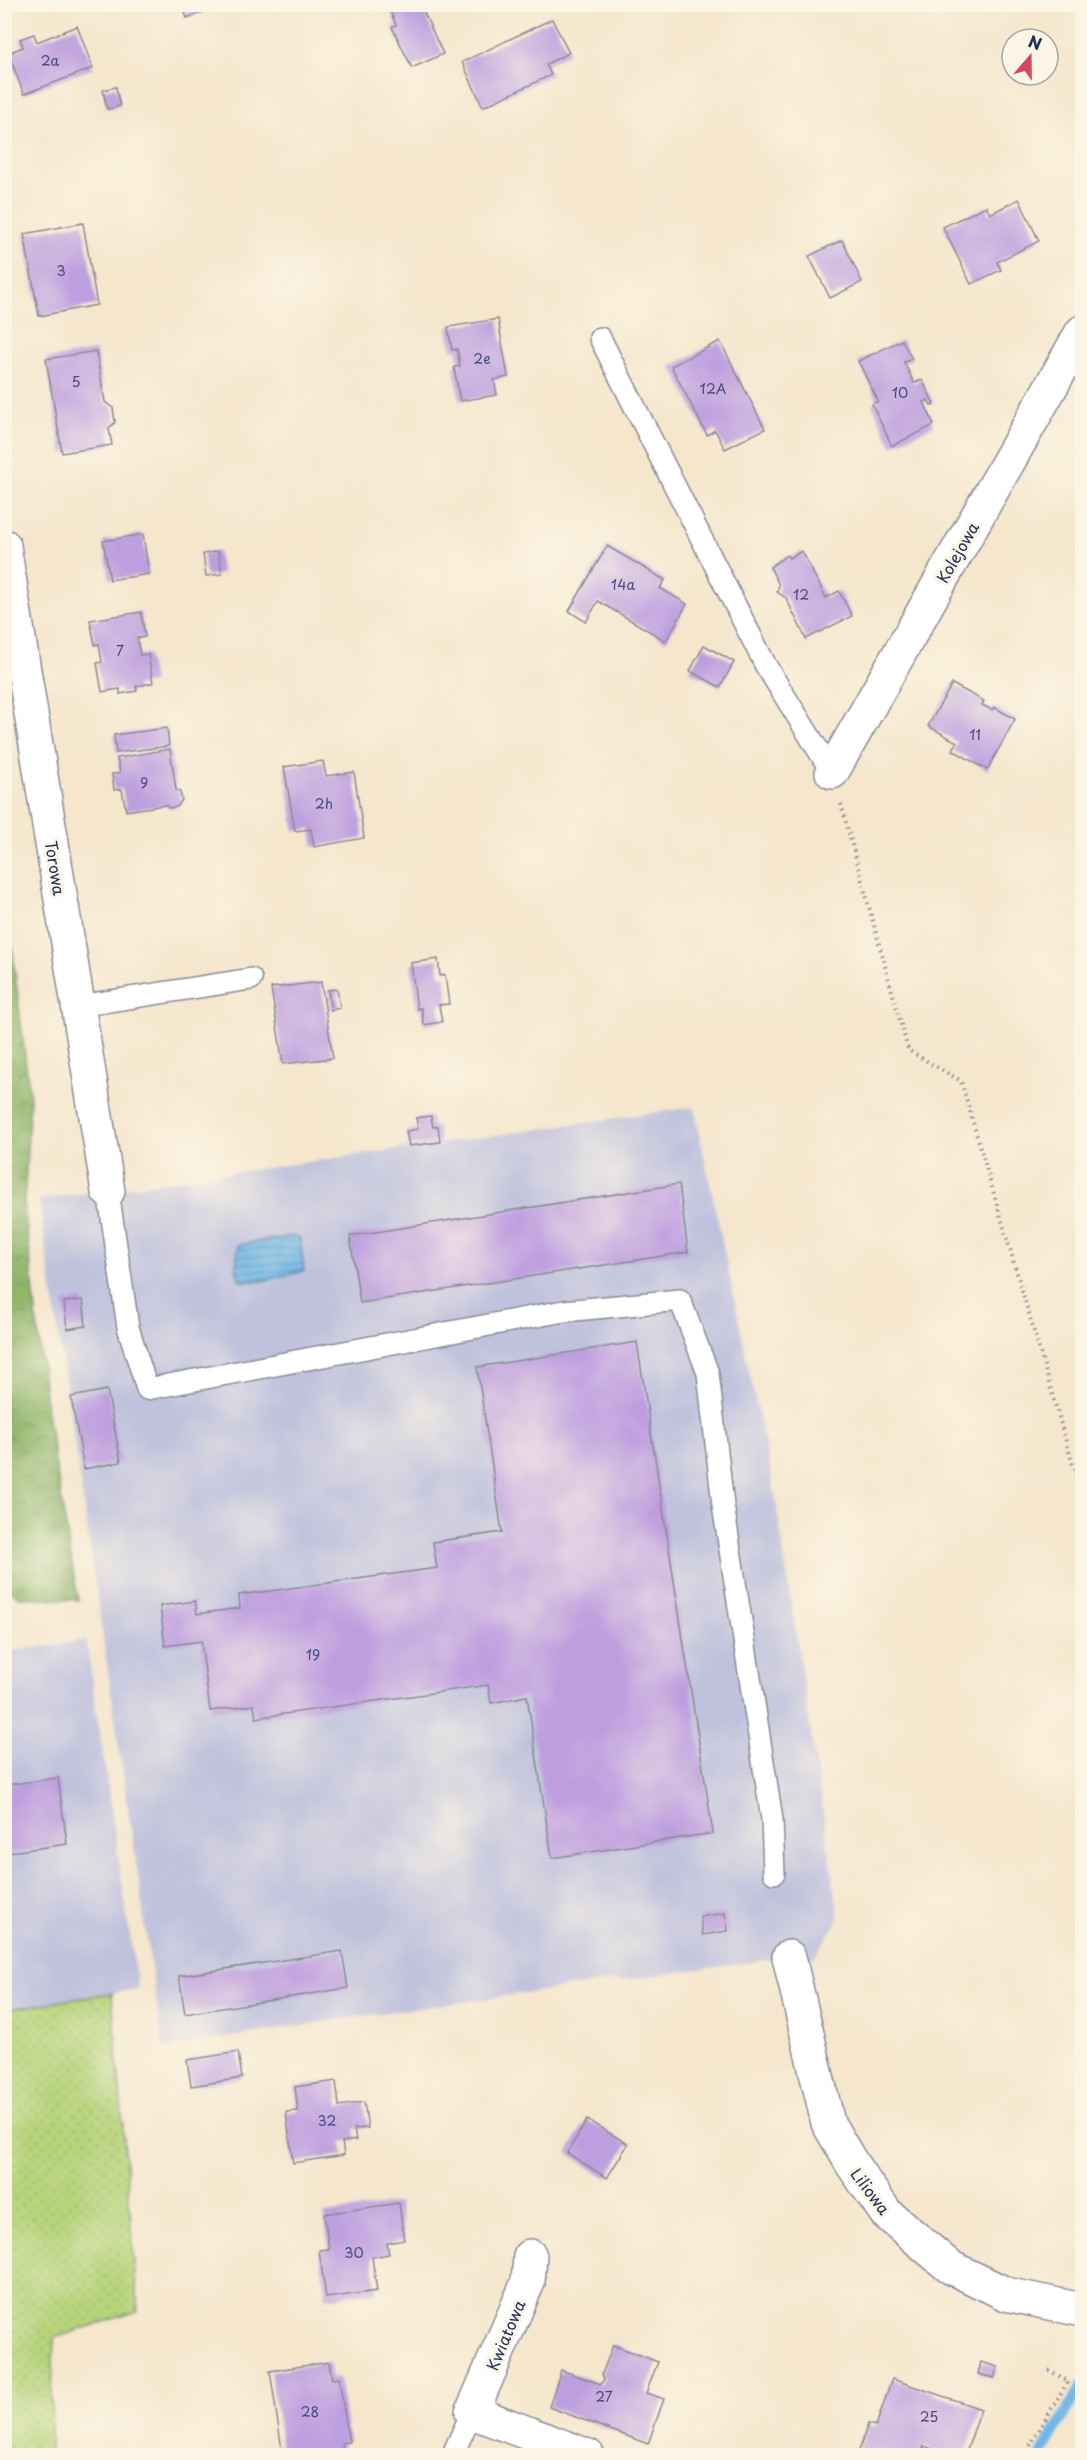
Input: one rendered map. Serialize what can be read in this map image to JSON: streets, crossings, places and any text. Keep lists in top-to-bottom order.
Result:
{
  "streets": {
    "street": [
      "Kolejowa",
      "Torowa",
      "Liliowa",
      "Kwiatowa"
    ]
  },
  "house_numbers": [
    "2a",
    "3",
    "2e",
    "5",
    "12A",
    "10",
    "14a",
    "12",
    "7",
    "11",
    "9",
    "2h",
    "19",
    "32",
    "30",
    "27",
    "28",
    "25"
  ],
  "north": "top"
}
